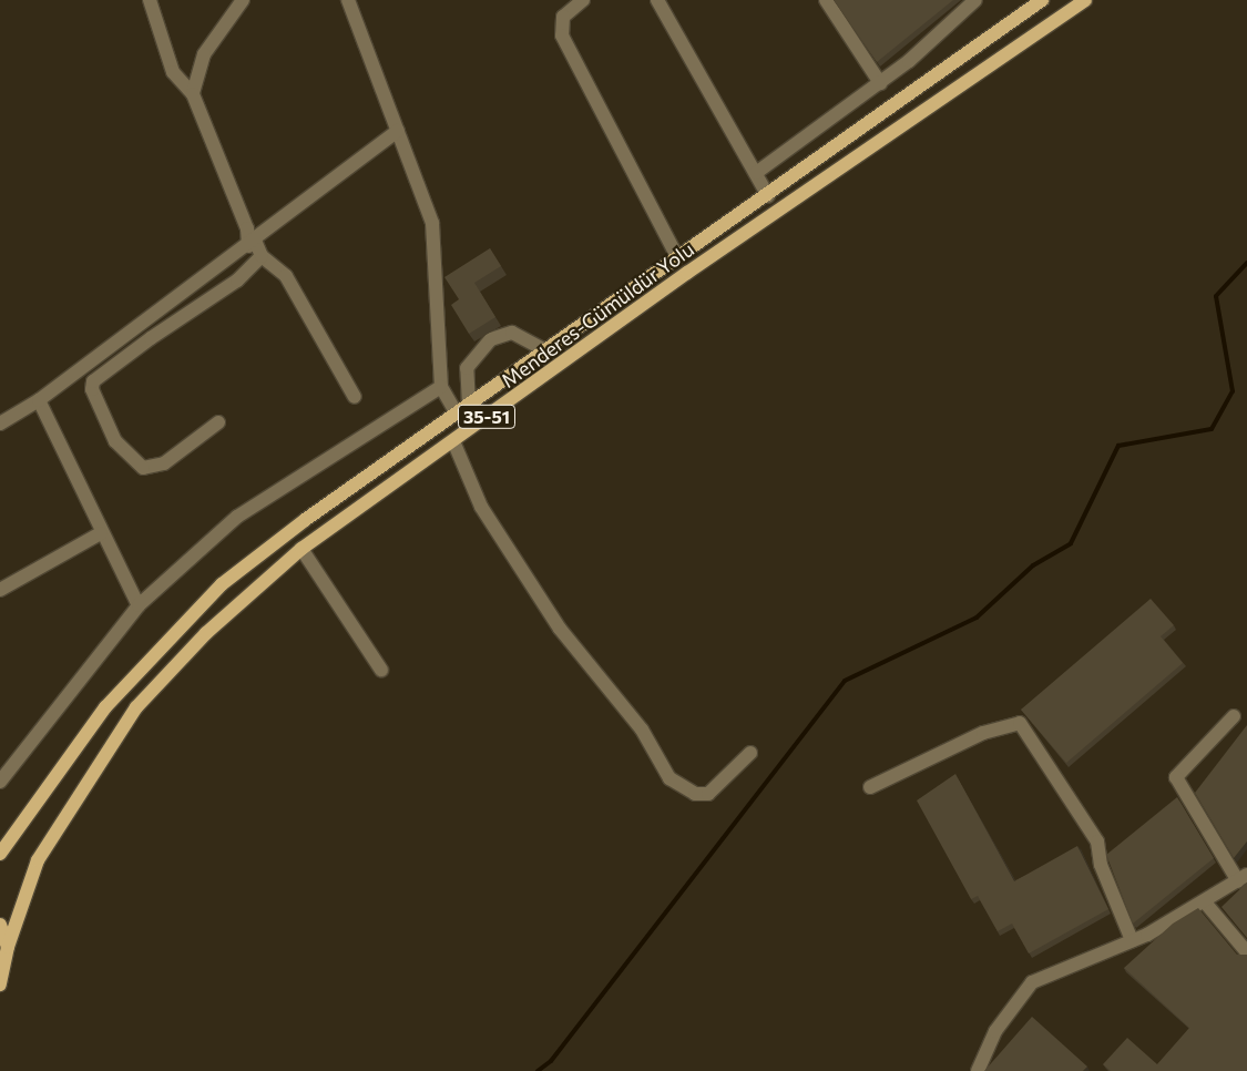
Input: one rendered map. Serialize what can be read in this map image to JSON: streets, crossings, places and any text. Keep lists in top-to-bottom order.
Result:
{
  "streets": {
    "main road": ["Menderes-Gümüldür Yolu", "35-51"]
  },
  "crossings": [
    ["Menderes-Gümüldür Yolu", "35-51"]
  ]
}
